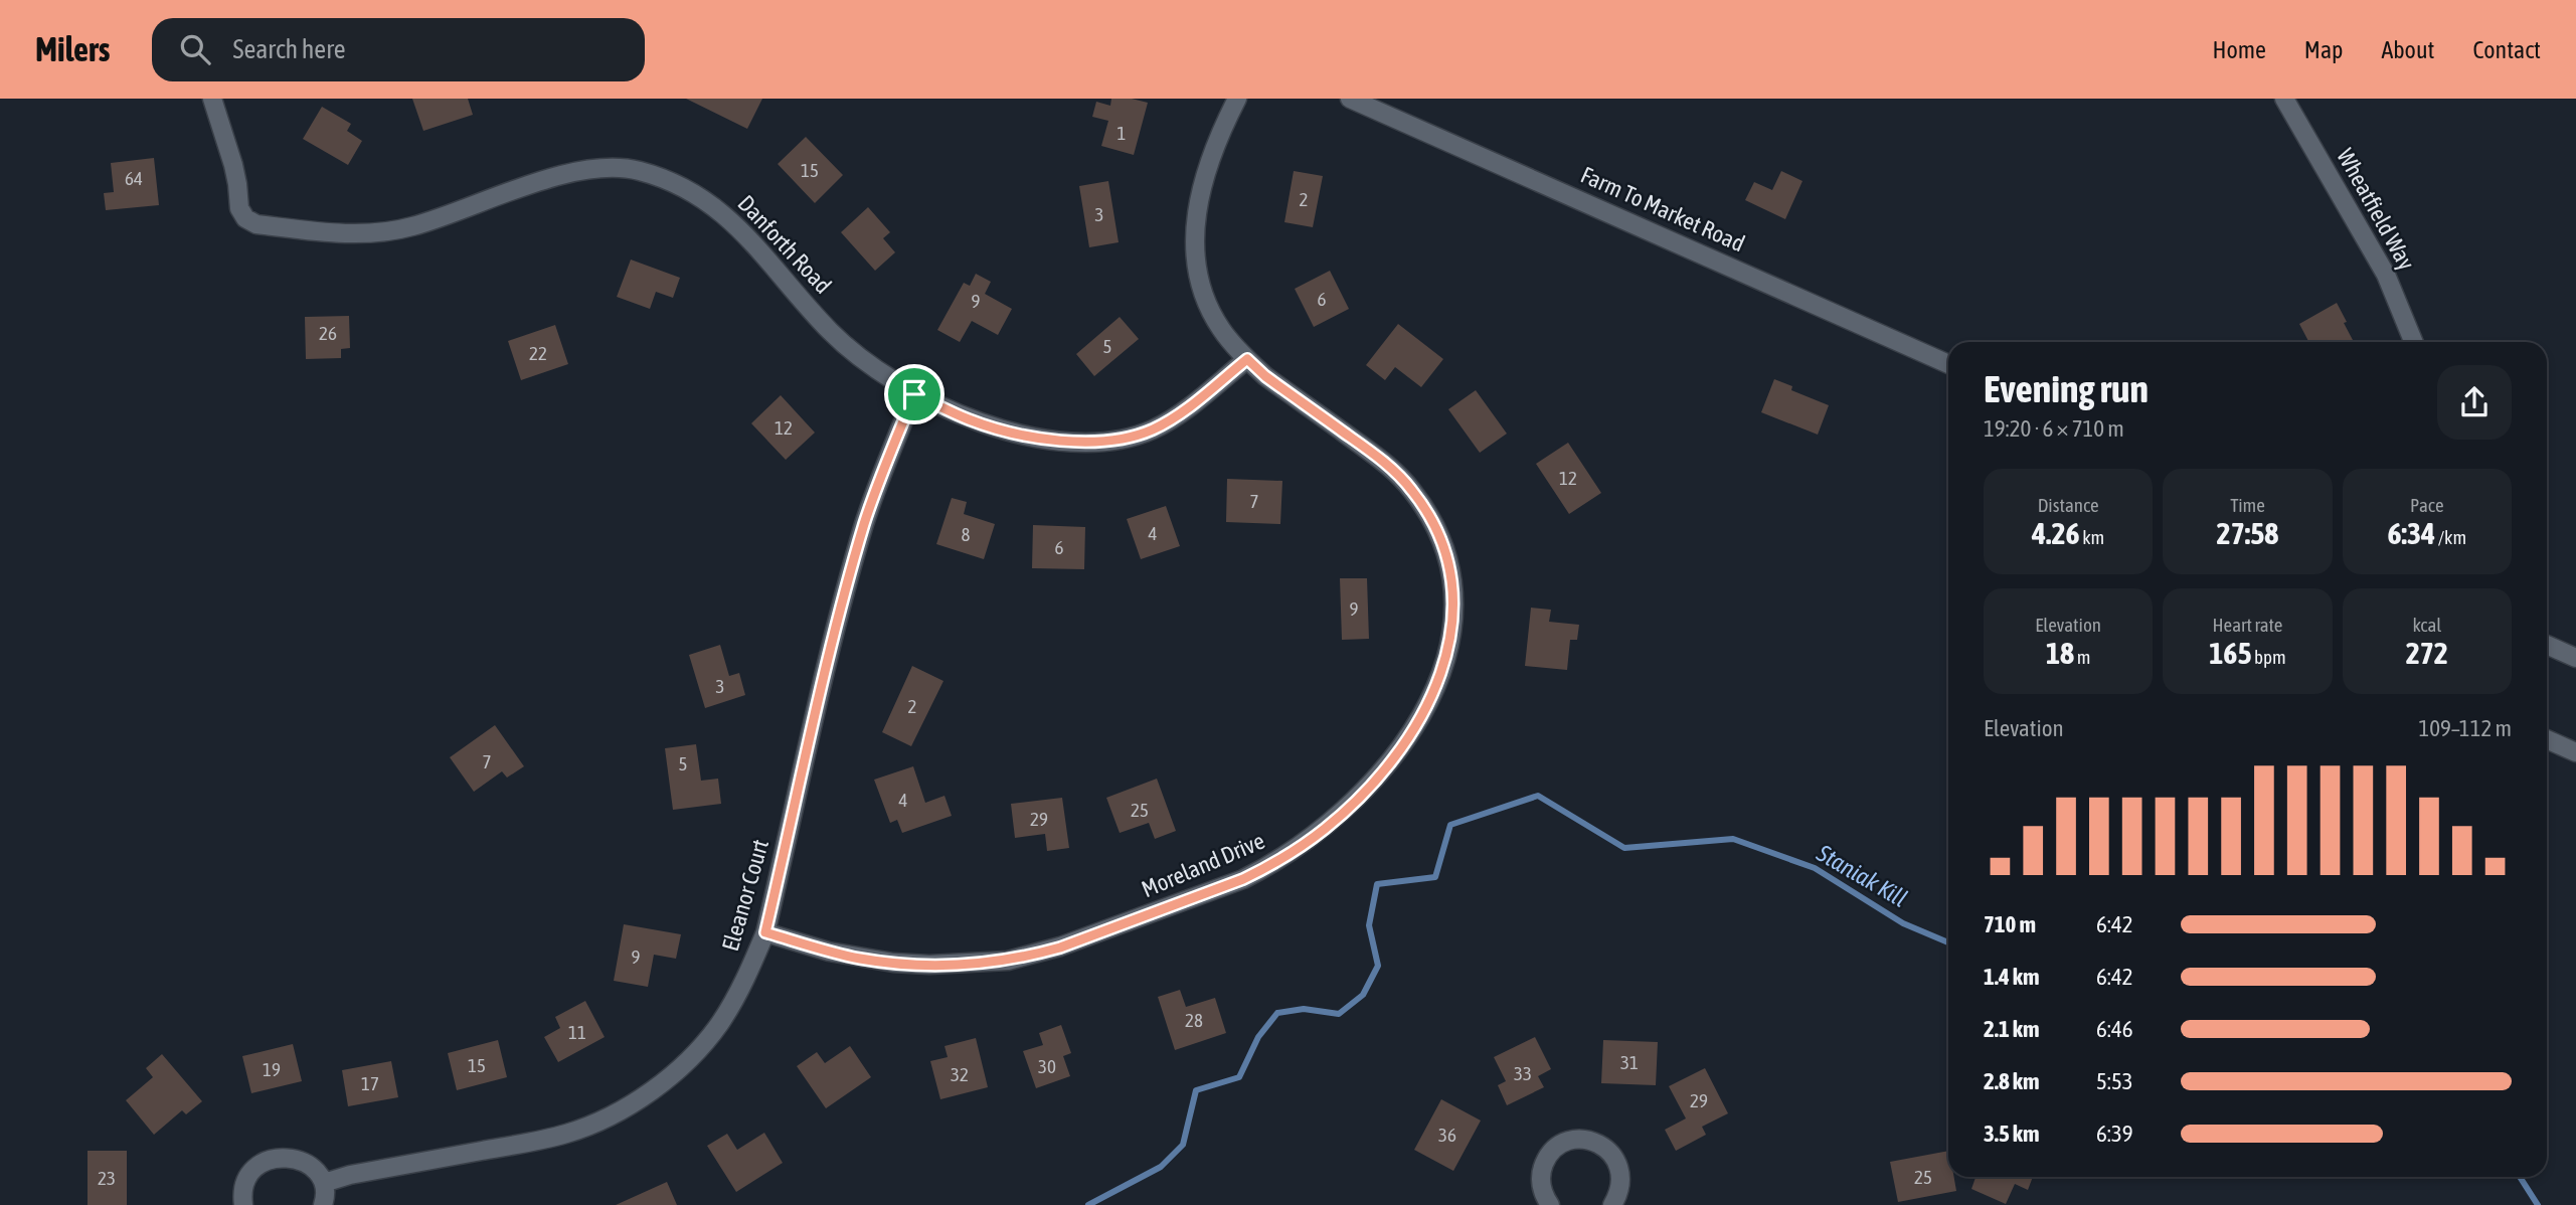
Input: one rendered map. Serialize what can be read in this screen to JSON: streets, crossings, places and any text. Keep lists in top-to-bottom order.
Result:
{
  "streets": {
    "street": [
      "Farm To Market Road",
      "Wheatfield Way",
      "Danforth Road",
      "Moreland Drive",
      "Eleanor Court"
    ]
  },
  "crossings": [
    ["Danforth Road", "Moreland Drive"],
    ["Danforth Road", "Eleanor Court"],
    ["Moreland Drive", "Eleanor Court"]
  ],
  "water": ["Staniak Kill"],
  "house_numbers": [
    "1",
    "15",
    "64",
    "2",
    "3",
    "6",
    "9",
    "26",
    "5",
    "22",
    "12",
    "12",
    "7",
    "4",
    "8",
    "6",
    "9",
    "3",
    "2",
    "7",
    "5",
    "4",
    "25",
    "29",
    "9",
    "28",
    "11",
    "31",
    "15",
    "30",
    "19",
    "33",
    "32",
    "17",
    "29",
    "36",
    "25",
    "23"
  ],
  "page": {
    "header": "Milers",
    "search": "Search here",
    "nav": [
      "Home",
      "Map",
      "About",
      "Contact"
    ],
    "heading": ["Evening run", "19:20 · 6 × 710 m"],
    "stats": [
      ["Distance", "4.26 km"],
      ["Time", "27:58"],
      ["Pace", "6:34 /km"],
      ["Elevation", "18 m"],
      ["Heart rate", "165 bpm"],
      ["kcal", "272"]
    ],
    "chart": ["Elevation", "109–112 m"],
    "list": [
      {
        "name": "710 m",
        "note": "6:42"
      },
      {
        "name": "1.4 km",
        "note": "6:42"
      },
      {
        "name": "2.1 km",
        "note": "6:46"
      },
      {
        "name": "2.8 km",
        "note": "5:53"
      },
      {
        "name": "3.5 km",
        "note": "6:39"
      }
    ]
  }
}
